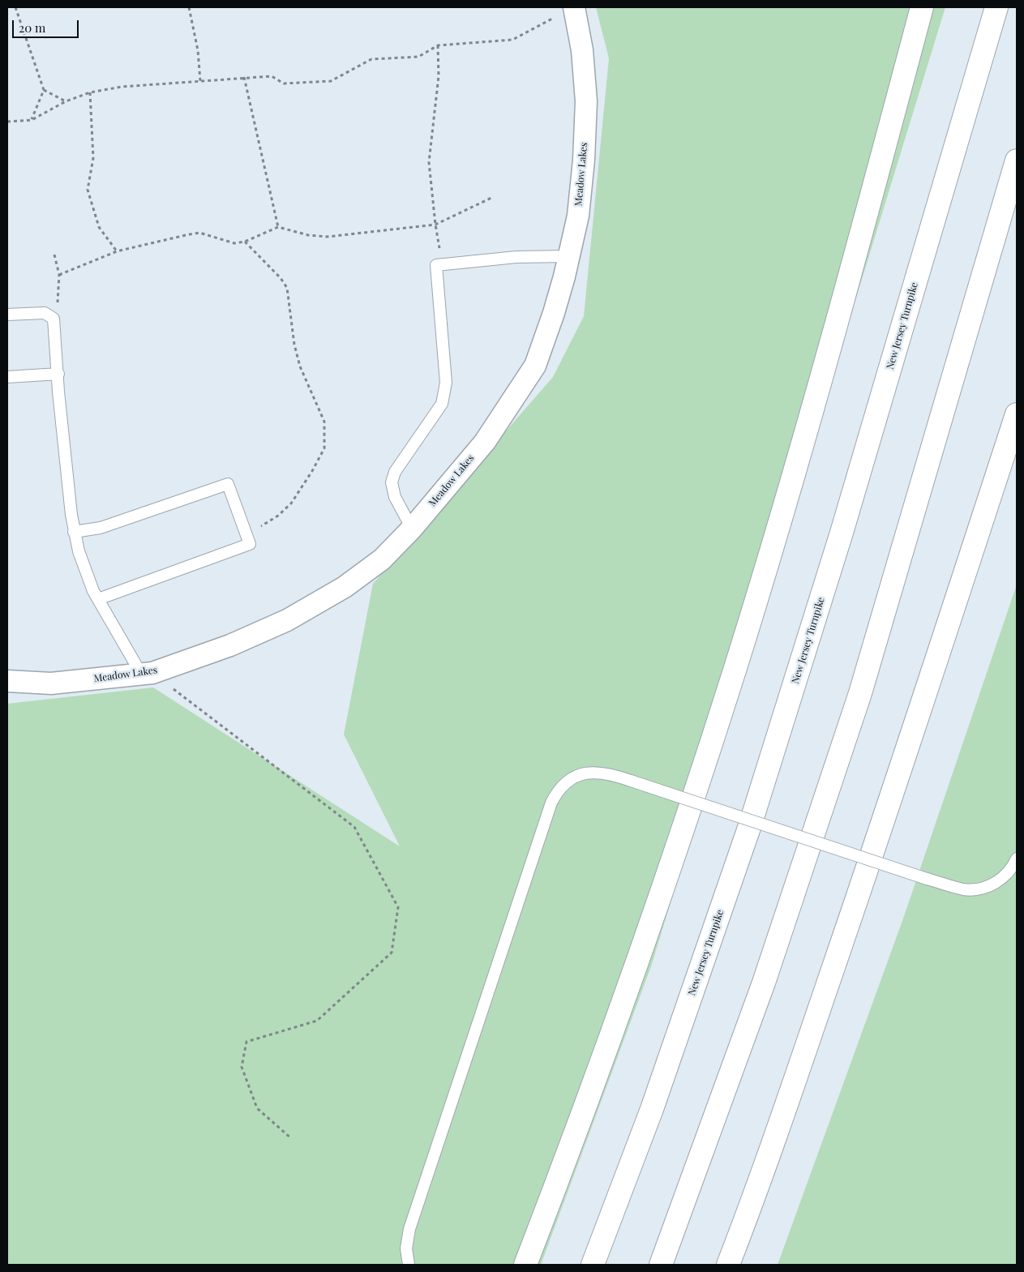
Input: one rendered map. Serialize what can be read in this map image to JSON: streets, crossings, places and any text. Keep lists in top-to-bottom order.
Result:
{
  "streets": {
    "highway": ["New Jersey Turnpike"],
    "street": ["Meadow Lakes"]
  },
  "scale_bar": "20 m"
}
